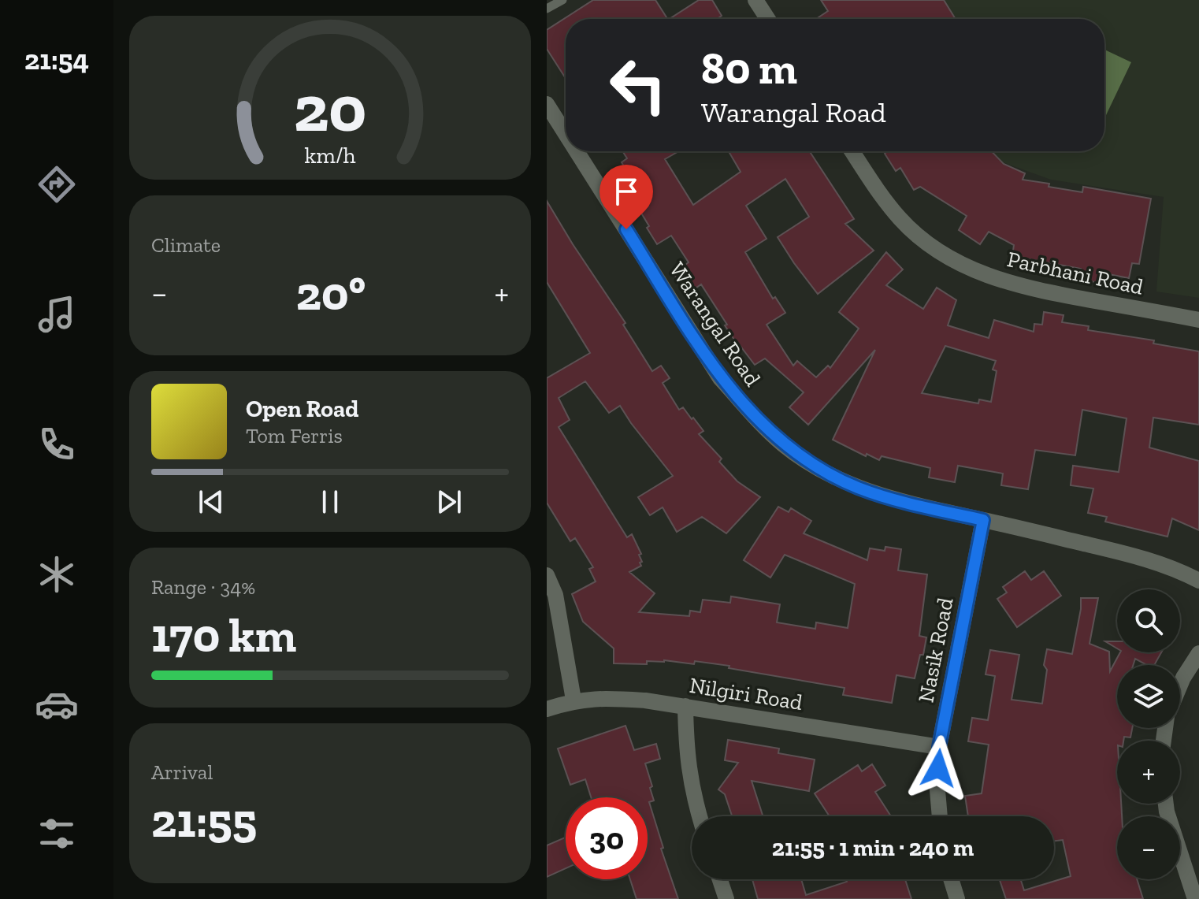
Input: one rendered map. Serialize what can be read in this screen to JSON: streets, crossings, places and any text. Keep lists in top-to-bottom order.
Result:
{
  "streets": {
    "street": [
      "Parbhani Road",
      "Warangal Road",
      "Nasik Road",
      "Nilgiri Road"
    ]
  },
  "crossings": [
    ["Warangal Road", "Nasik Road"],
    ["Nasik Road", "Nilgiri Road"]
  ],
  "page": {
    "tabs": "21:54",
    "turn": ["80 m", "Warangal Road"],
    "tile": [
      "Climate",
      ["Range · 34%", "170 km"],
      ["Arrival", "21:55"]
    ],
    "heat": ["−", "20°", "+"],
    "song": ["Open Road", "Tom Ferris"],
    "map_buttons": ["+", "−"],
    "limit": "30",
    "trip": "21:55 · 1 min · 240 m",
    "gauge": ["20", "km/h"]
  }
}
